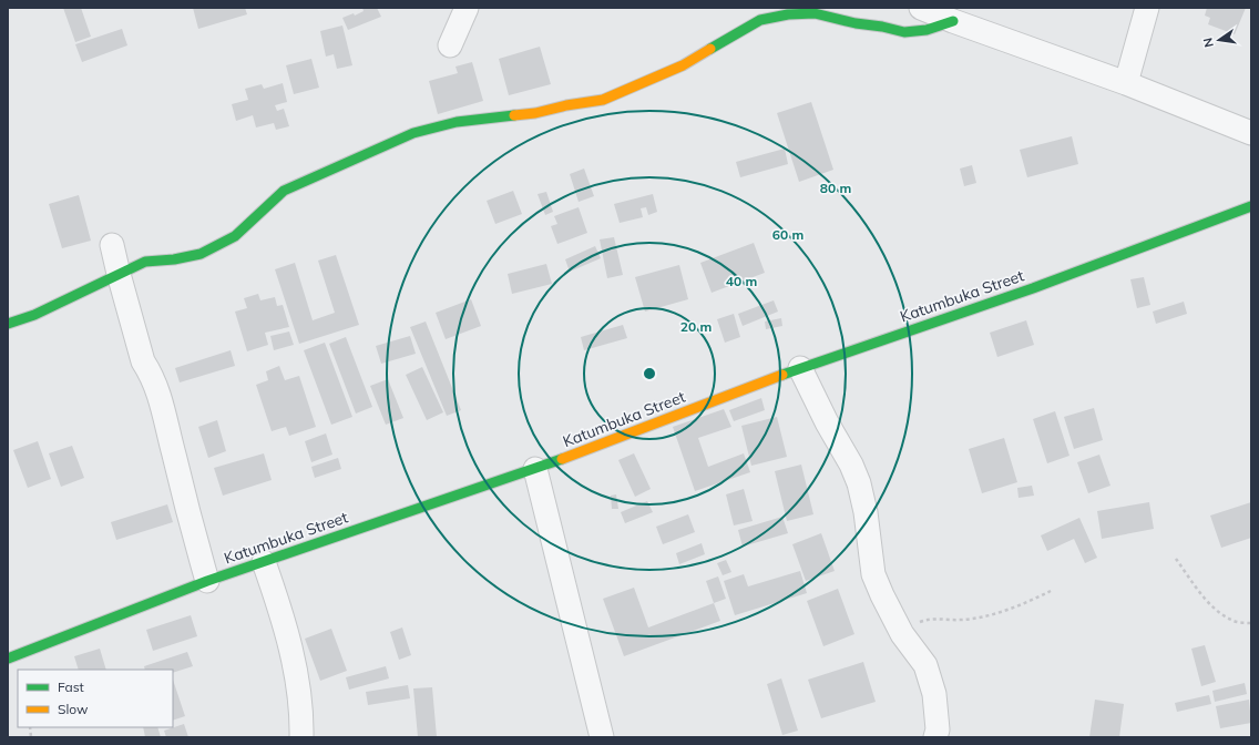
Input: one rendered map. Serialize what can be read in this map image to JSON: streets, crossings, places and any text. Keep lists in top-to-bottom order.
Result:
{
  "streets": {
    "main road": ["Katumbuka Street"]
  },
  "legend": ["Fast", "Slow"],
  "north": "left",
  "rings": [
    "80 m",
    "60 m",
    "40 m",
    "20 m"
  ]
}
